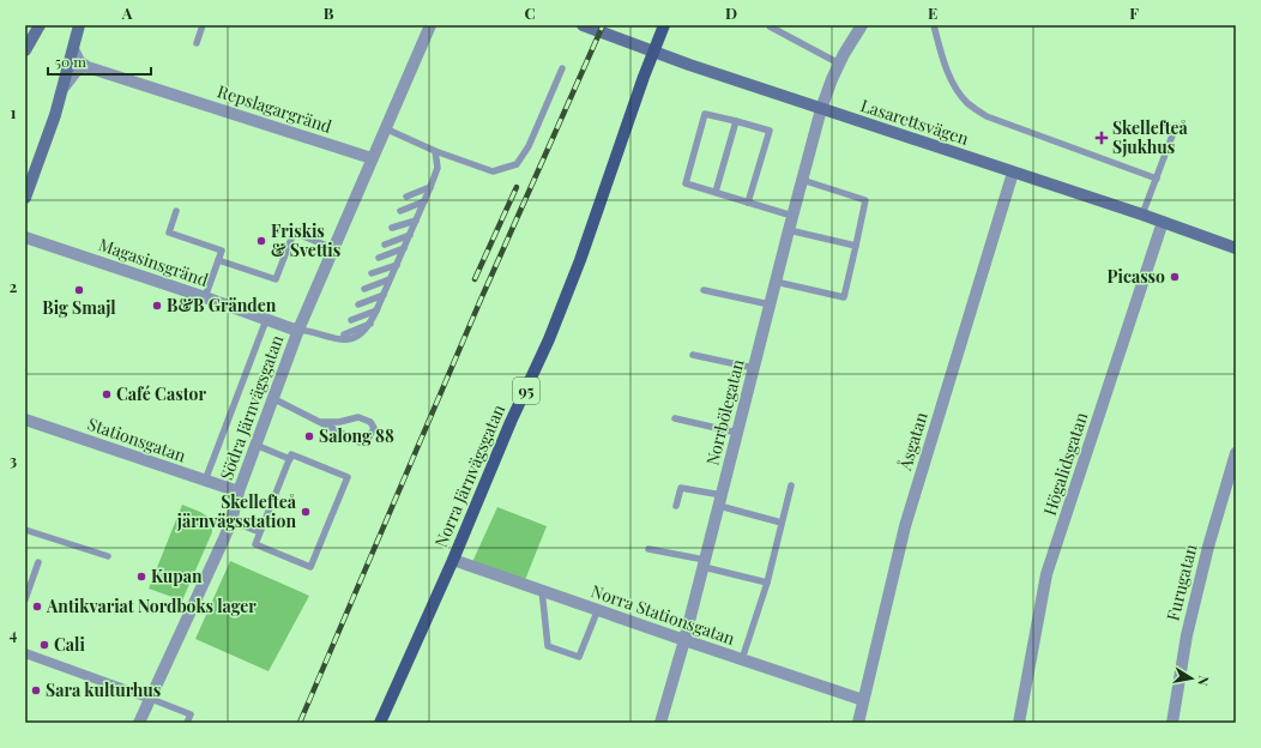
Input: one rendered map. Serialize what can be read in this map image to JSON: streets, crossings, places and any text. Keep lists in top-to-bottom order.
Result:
{
  "streets": {
    "main road": ["Lasarettsvägen", "95", "Norra Järnvägsgatan"],
    "street": [
      "Repslagargränd",
      "Magasinsgränd",
      "Södra Järnvägsgatan",
      "Norrbölegatan",
      "Stationsgatan",
      "Åsgatan",
      "Högalidsgatan",
      "Furugatan",
      "Norra Stationsgatan"
    ]
  },
  "crossings": [
    ["Repslagargränd", "Södra Järnvägsgatan"],
    ["Lasarettsvägen", "95"],
    ["Lasarettsvägen", "Norrbölegatan"],
    ["Lasarettsvägen", "Åsgatan"],
    ["Lasarettsvägen", "Högalidsgatan"],
    ["Lasarettsvägen", "Norra Järnvägsgatan"],
    ["Magasinsgränd", "Södra Järnvägsgatan"],
    ["95", "Norra Järnvägsgatan"],
    ["Södra Järnvägsgatan", "Stationsgatan"],
    ["Norrbölegatan", "Norra Stationsgatan"],
    ["Åsgatan", "Norra Stationsgatan"],
    ["Norra Järnvägsgatan", "Norra Stationsgatan"]
  ],
  "places": {
    "health": ["Skellefteå Sjukhus"],
    "other": [
      "Friskis & Svettis",
      "Picasso",
      "Big Smajl",
      "B&B Gränden",
      "Café Castor",
      "Salong 88",
      "Skellefteå järnvägsstation",
      "Kupan",
      "Antikvariat Nordboks lager",
      "Cali",
      "Sara kulturhus"
    ]
  },
  "scale_bar": "50 m",
  "north": "right",
  "grid": {
    "columns": [
      "A",
      "B",
      "C",
      "D",
      "E",
      "F"
    ],
    "rows": [
      "1",
      "2",
      "3",
      "4"
    ]
  }
}
